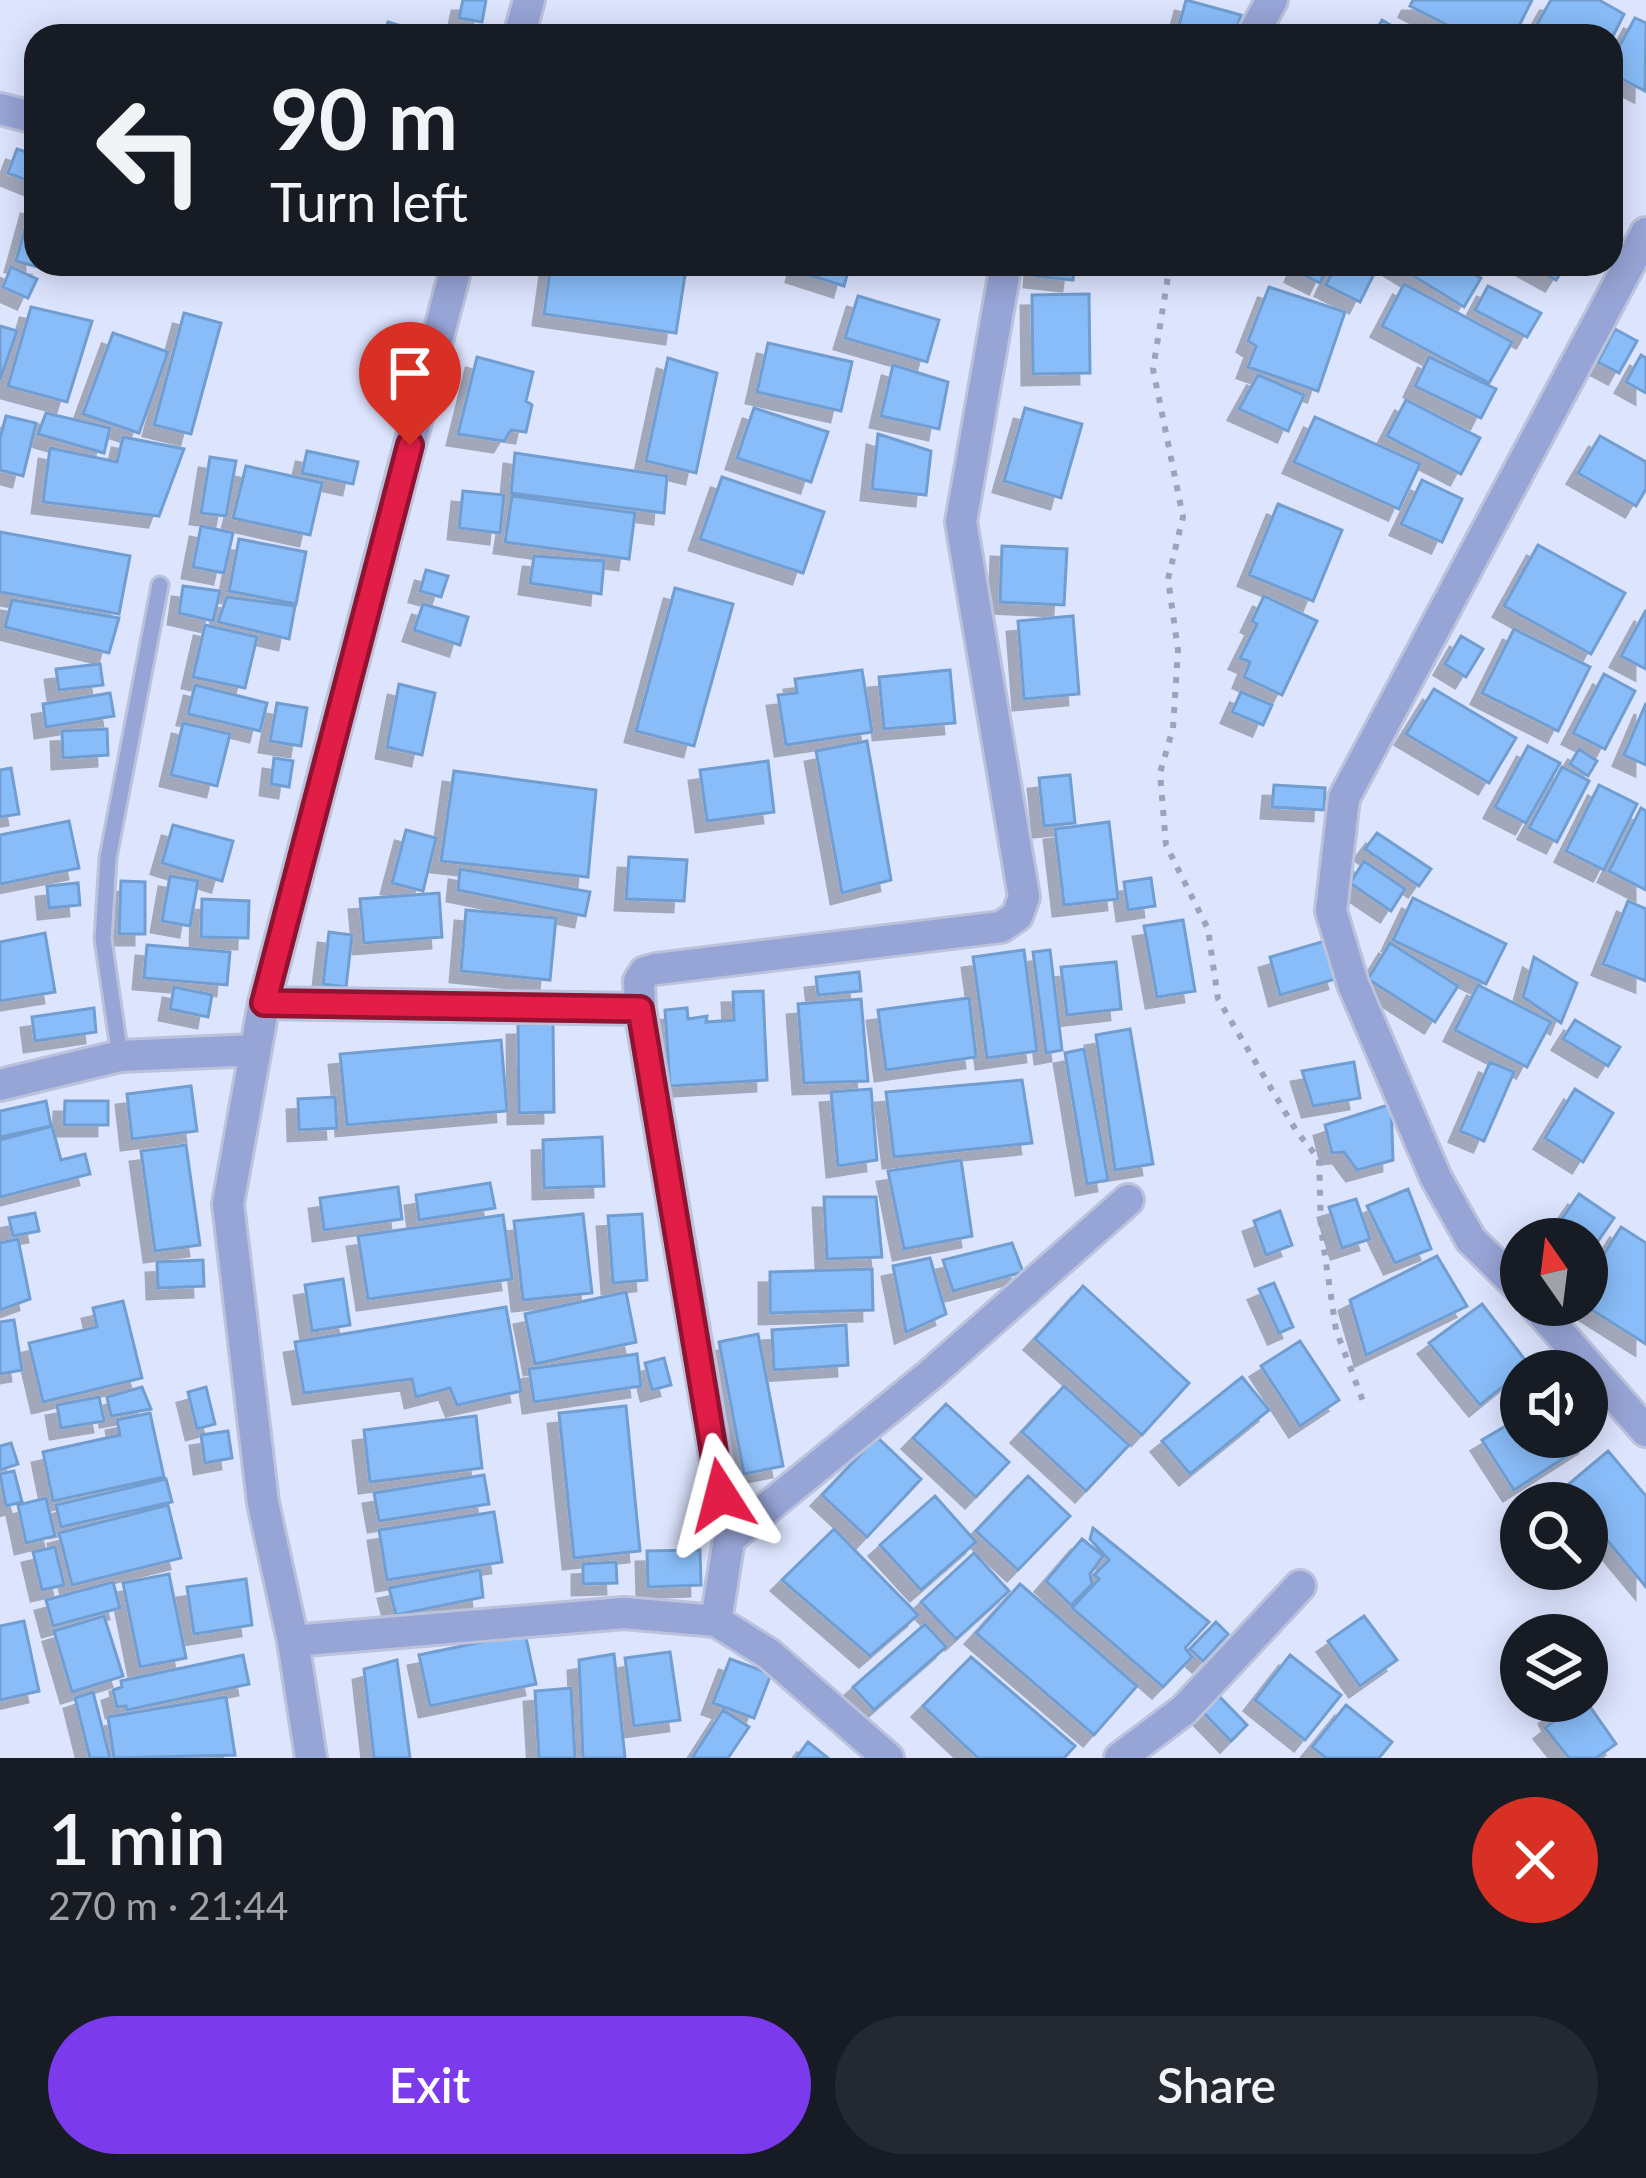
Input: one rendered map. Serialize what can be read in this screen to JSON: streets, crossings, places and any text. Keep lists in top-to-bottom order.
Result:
{
  "north": "top",
  "page": {
    "turn": ["90 m", "Turn left"],
    "heading": ["1 min", "270 m · 21:44"],
    "buttons": ["Exit", "Share"]
  }
}
